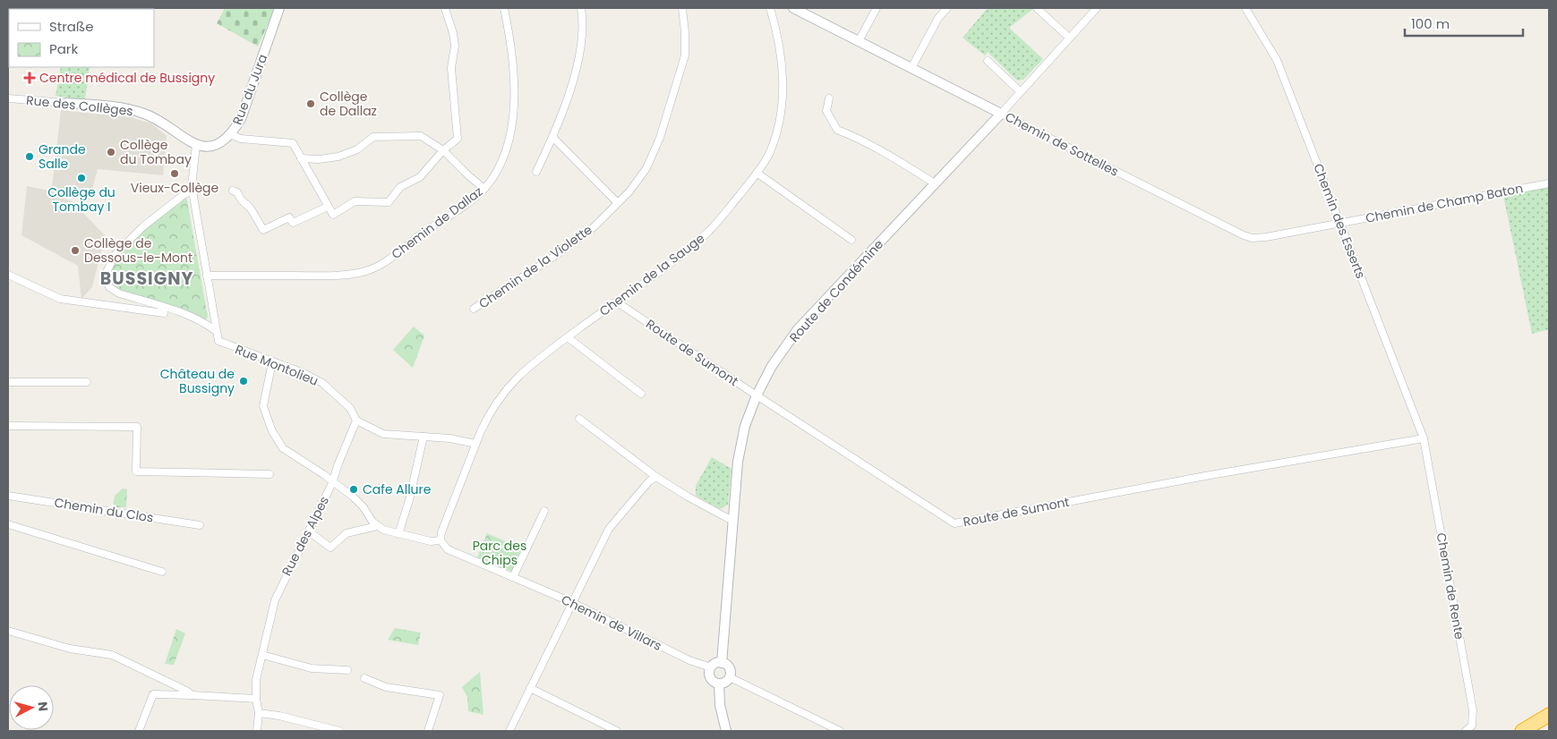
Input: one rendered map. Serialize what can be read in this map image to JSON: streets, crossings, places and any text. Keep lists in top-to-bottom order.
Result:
{
  "streets": {
    "street": [
      "Rue du Jura",
      "Rue des Collèges",
      "Chemin de Sottelles",
      "Chemin de Champ Baton",
      "Chemin des Esserts",
      "Chemin de Dallaz",
      "Chemin de la Violette",
      "Chemin de la Sauge",
      "Route de Condémine",
      "Route de Sumont",
      "Rue Montolieu",
      "Chemin du Clos",
      "Rue des Alpes",
      "Chemin de Rente",
      "Chemin de Villars"
    ]
  },
  "crossings": [
    ["Rue du Jura", "Rue des Collèges"],
    ["Chemin de Sottelles", "Chemin de Champ Baton"],
    ["Chemin de Sottelles", "Chemin des Esserts"],
    ["Chemin de Sottelles", "Route de Condémine"],
    ["Chemin de Champ Baton", "Chemin des Esserts"],
    ["Chemin des Esserts", "Route de Sumont"],
    ["Chemin des Esserts", "Chemin de Rente"],
    ["Chemin de la Sauge", "Route de Sumont"],
    ["Chemin de la Sauge", "Chemin de Villars"],
    ["Route de Condémine", "Route de Sumont"],
    ["Route de Condémine", "Chemin de Villars"],
    ["Route de Sumont", "Chemin de Rente"],
    ["Rue Montolieu", "Rue des Alpes"]
  ],
  "districts": ["BUSSIGNY"],
  "parks": ["Parc des Chips"],
  "places": {
    "health": ["Centre médical de Bussigny"],
    "other": [
      "Collège de Dallaz",
      "Collège du Tombay",
      "Grande Salle",
      "Vieux-Collège",
      "Collège du Tombay I",
      "Collège de Dessous-le-Mont",
      "Château de Bussigny",
      "Cafe Allure"
    ]
  },
  "legend": ["Straße", "Park"],
  "scale_bar": "100 m",
  "north": "right"
}
